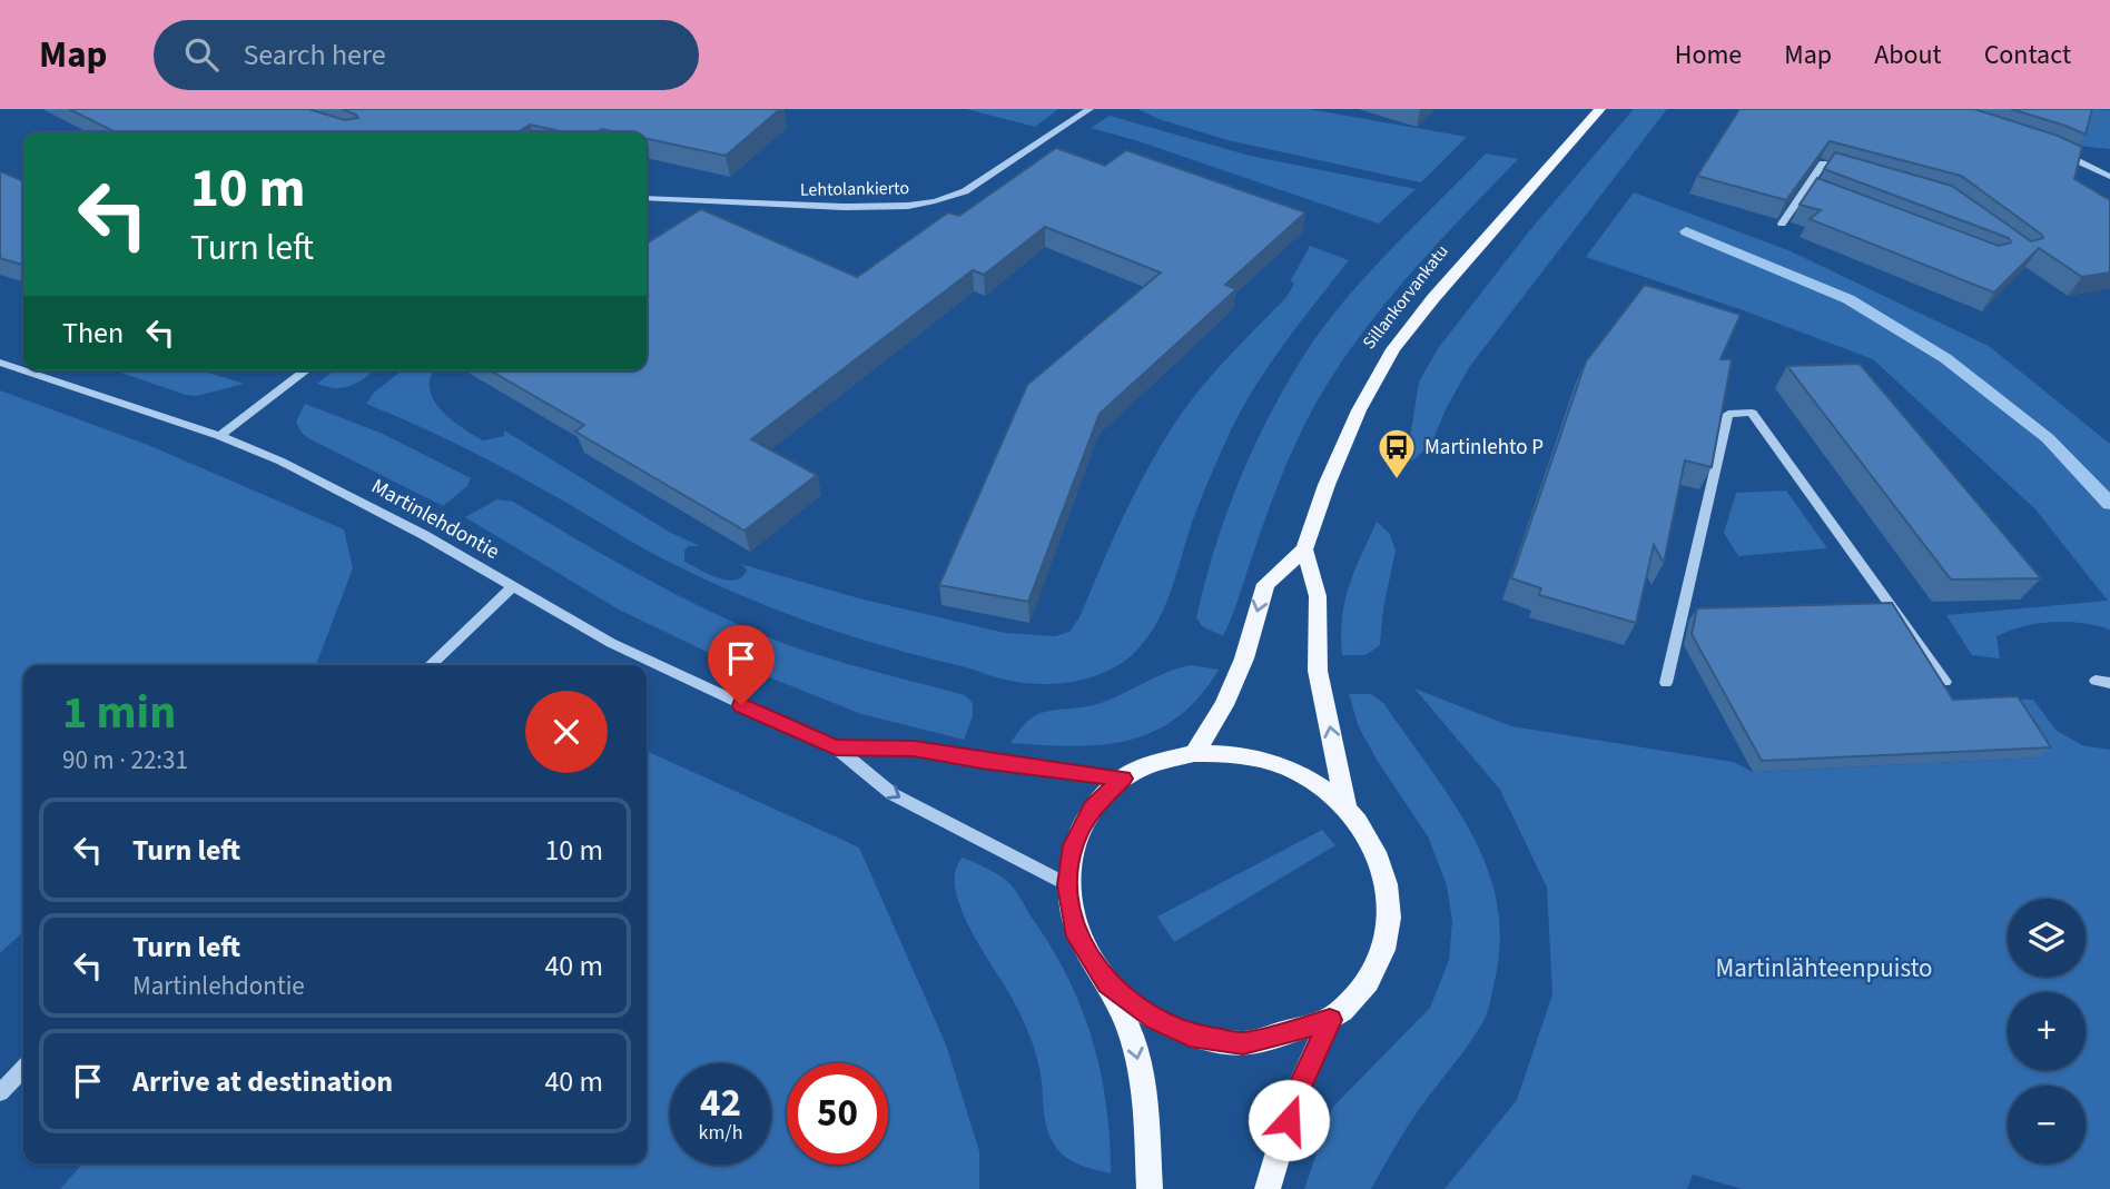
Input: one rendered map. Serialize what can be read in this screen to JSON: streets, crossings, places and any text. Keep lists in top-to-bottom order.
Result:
{
  "streets": {
    "main road": ["Sillankorvankatu"],
    "street": ["Lehtolankierto", "Martinlehdontie"]
  },
  "parks": ["Martinlähteenpuisto"],
  "places": {
    "bus stop": ["Martinlehto P"]
  },
  "page": {
    "header": "Map",
    "search": "Search here",
    "nav": [
      "Home",
      "Map",
      "About",
      "Contact"
    ],
    "turn": ["10 m", "Turn left"],
    "then": "Then",
    "heading": ["1 min", "90 m · 22:31"],
    "list": [
      {
        "name": "Turn left",
        "value": "10 m"
      },
      {
        "name": "Turn left",
        "note": "Martinlehdontie",
        "value": "40 m"
      },
      {
        "name": "Arrive at destination",
        "value": "40 m"
      }
    ],
    "map_buttons": ["+", "−"],
    "speed": "42 km/h",
    "limit": "50"
  }
}
